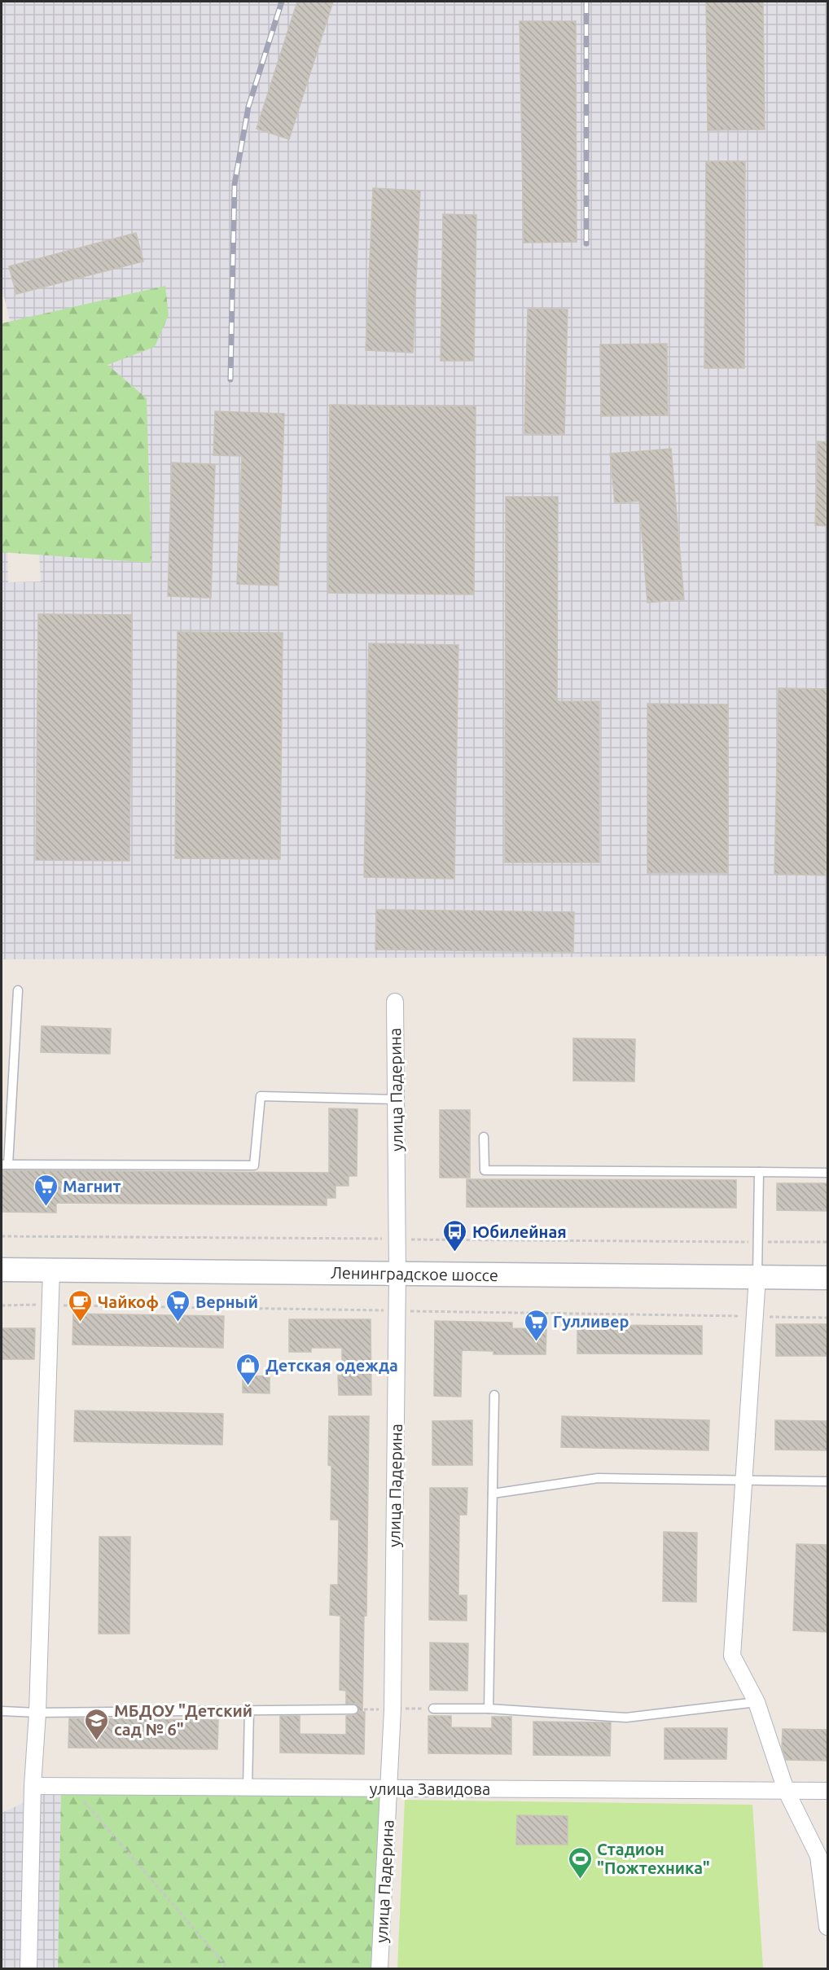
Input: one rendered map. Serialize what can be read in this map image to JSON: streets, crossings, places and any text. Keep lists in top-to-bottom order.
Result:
{
  "streets": {
    "main road": ["Ленинградское шоссе"],
    "street": ["улица Падерина", "улица Завидова"]
  },
  "crossings": [
    ["улица Падерина", "Ленинградское шоссе"],
    ["улица Падерина", "улица Завидова"]
  ],
  "places": {
    "supermarket": ["Магнит", "Верный", "Гулливер"],
    "bus stop": ["Юбилейная"],
    "cafe": ["Чайкоф"],
    "shop": ["Детская одежда"],
    "school or university": ["МБДОУ \"Детский сад № 6\""],
    "sports": ["Стадион \"Пожтехника\""]
  }
}
